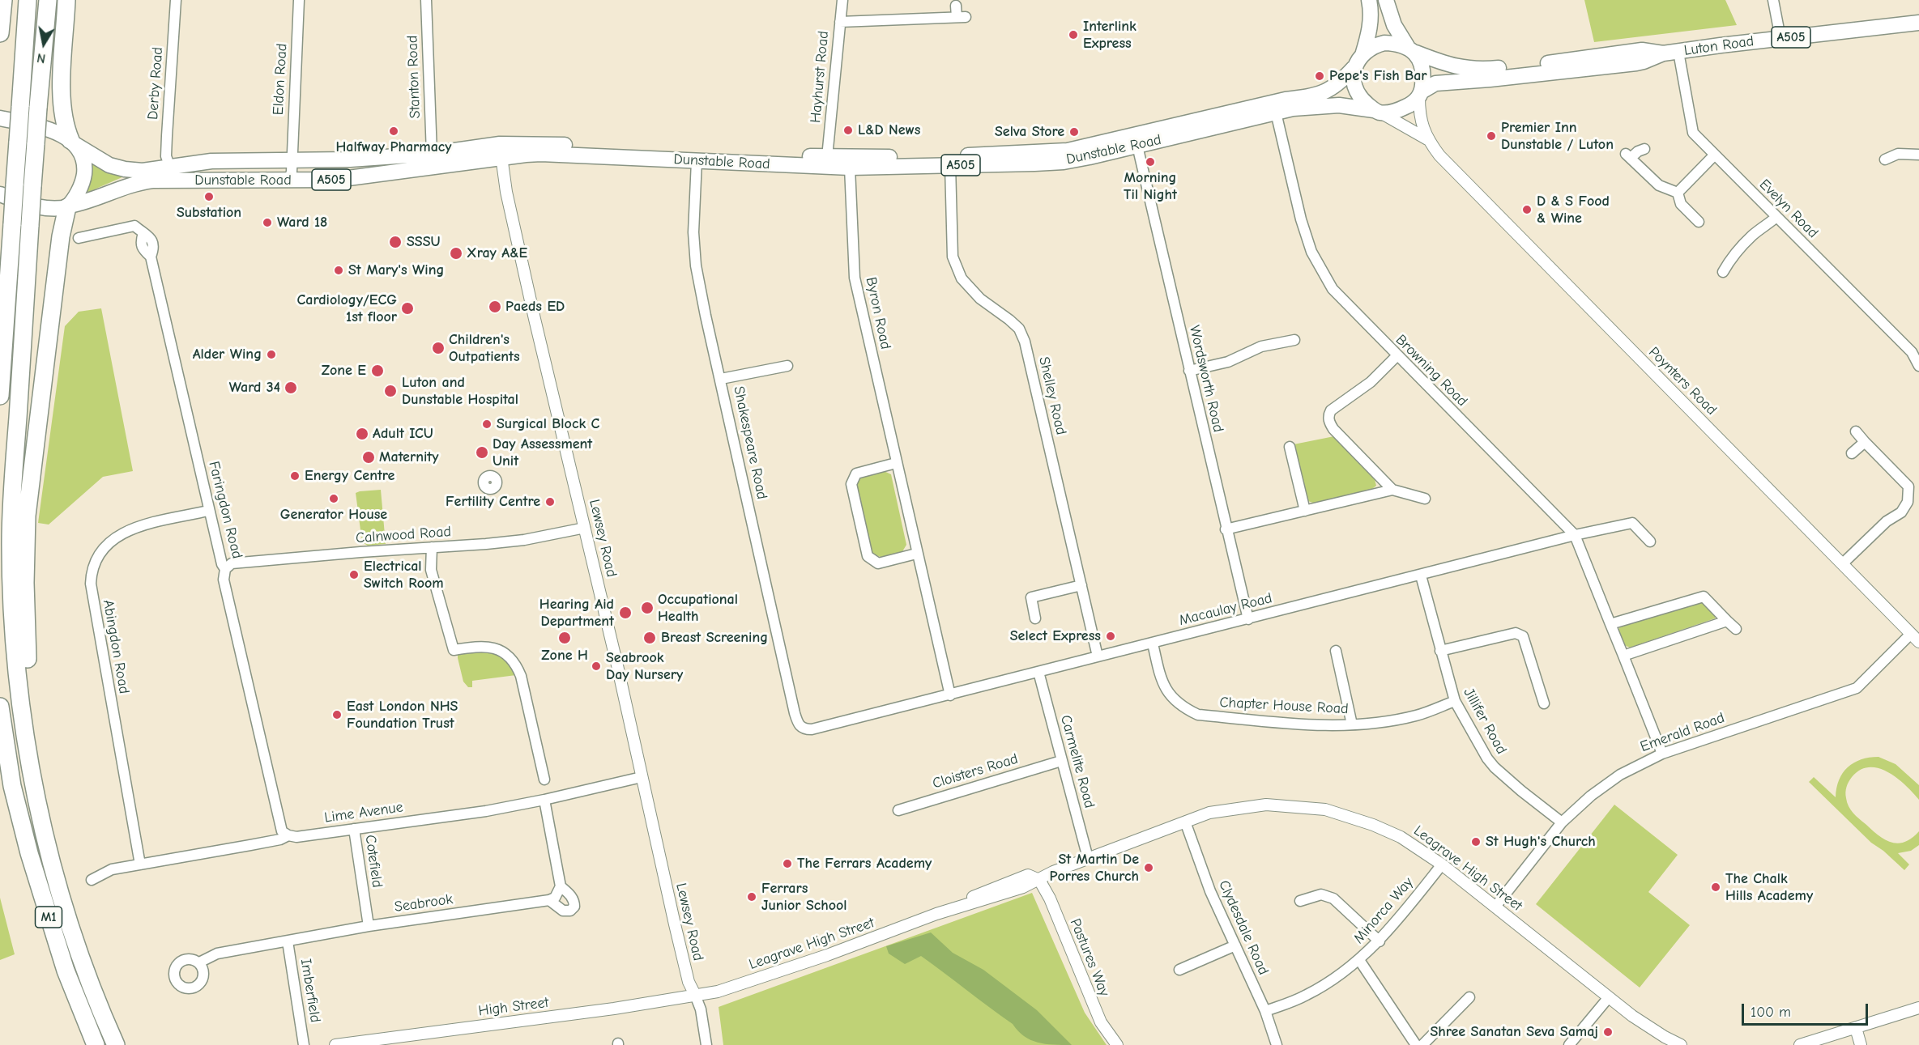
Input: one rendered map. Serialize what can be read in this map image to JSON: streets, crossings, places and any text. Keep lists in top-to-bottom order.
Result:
{
  "streets": {
    "highway": ["M1"],
    "main road": ["A505", "Luton Road", "Dunstable Road"],
    "street": [
      "Stanton Road",
      "Hayhurst Road",
      "Eldon Road",
      "Derby Road",
      "Evelyn Road",
      "Byron Road",
      "Browning Road",
      "Wordsworth Road",
      "Poynters Road",
      "Shelley Road",
      "Shakespeare Road",
      "Faringdon Road",
      "Calnwood Road",
      "Lewsey Road",
      "Macaulay Road",
      "Abingdon Road",
      "Chapter House Road",
      "Jillifer Road",
      "Emerald Road",
      "Carmelite Road",
      "Cloisters Road",
      "Lime Avenue",
      "Cotefield",
      "Leagrave High Street",
      "Seabrook",
      "Minorca Way",
      "Clydesdale Road",
      "Pastures Way",
      "Imberfield",
      "High Street"
    ]
  },
  "crossings": [
    ["A505", "Luton Road"],
    ["A505", "Dunstable Road"],
    ["A505", "Poynters Road"],
    ["Luton Road", "Dunstable Road"],
    ["Luton Road", "Evelyn Road"],
    ["Luton Road", "Poynters Road"],
    ["Stanton Road", "Dunstable Road"],
    ["Hayhurst Road", "Dunstable Road"],
    ["Eldon Road", "Dunstable Road"],
    ["Derby Road", "Dunstable Road"],
    ["Dunstable Road", "Byron Road"],
    ["Dunstable Road", "Browning Road"],
    ["Dunstable Road", "Wordsworth Road"],
    ["Dunstable Road", "Poynters Road"],
    ["Dunstable Road", "Shelley Road"],
    ["Dunstable Road", "Shakespeare Road"],
    ["Dunstable Road", "Lewsey Road"],
    ["Byron Road", "Macaulay Road"],
    ["Browning Road", "Macaulay Road"],
    ["Browning Road", "Emerald Road"],
    ["Wordsworth Road", "Macaulay Road"],
    ["Poynters Road", "Emerald Road"],
    ["Shelley Road", "Macaulay Road"],
    ["Shakespeare Road", "Macaulay Road"],
    ["Faringdon Road", "Calnwood Road"],
    ["Faringdon Road", "Abingdon Road"],
    ["Faringdon Road", "Lime Avenue"],
    ["Calnwood Road", "Lewsey Road"],
    ["Lewsey Road", "Lime Avenue"],
    ["Lewsey Road", "Leagrave High Street"],
    ["Lewsey Road", "High Street"],
    ["Macaulay Road", "Chapter House Road"],
    ["Macaulay Road", "Jillifer Road"],
    ["Macaulay Road", "Carmelite Road"],
    ["Abingdon Road", "Lime Avenue"],
    ["Chapter House Road", "Jillifer Road"],
    ["Jillifer Road", "Emerald Road"],
    ["Emerald Road", "Leagrave High Street"],
    ["Carmelite Road", "Cloisters Road"],
    ["Carmelite Road", "Leagrave High Street"],
    ["Lime Avenue", "Cotefield"],
    ["Cotefield", "Seabrook"],
    ["Leagrave High Street", "Minorca Way"],
    ["Leagrave High Street", "Clydesdale Road"],
    ["Leagrave High Street", "Pastures Way"],
    ["Leagrave High Street", "High Street"],
    ["Seabrook", "Imberfield"],
    ["Minorca Way", "Clydesdale Road"]
  ],
  "places": [
    "Interlink Express",
    "Pepe's Fish Bar",
    "L&D News",
    "Halfway Pharmacy",
    "Selva Store",
    "Premier Inn Dunstable / Luton",
    "Morning Til Night",
    "Substation",
    "D & S Food & Wine",
    "Ward 18",
    "SSSU",
    "Xray A&E",
    "St Mary's Wing",
    "Paeds ED",
    "Cardiology/ECG 1st floor",
    "Children's Outpatients",
    "Alder Wing",
    "Zone E",
    "Ward 34",
    "Luton and Dunstable Hospital",
    "Surgical Block C",
    "Adult ICU",
    "Day Assessment Unit",
    "Maternity",
    "Energy Centre",
    "Generator House",
    "Fertility Centre",
    "Electrical Switch Room",
    "Occupational Health",
    "Hearing Aid Department",
    "Select Express",
    "Zone H",
    "Breast Screening",
    "Seabrook Day Nursery",
    "East London NHS Foundation Trust",
    "St Hugh's Church",
    "The Ferrars Academy",
    "St Martin De Porres Church",
    "The Chalk Hills Academy",
    "Ferrars Junior School",
    "Shree Sanatan Seva Samaj"
  ],
  "scale_bar": "100 m",
  "north": "bottom"
}
